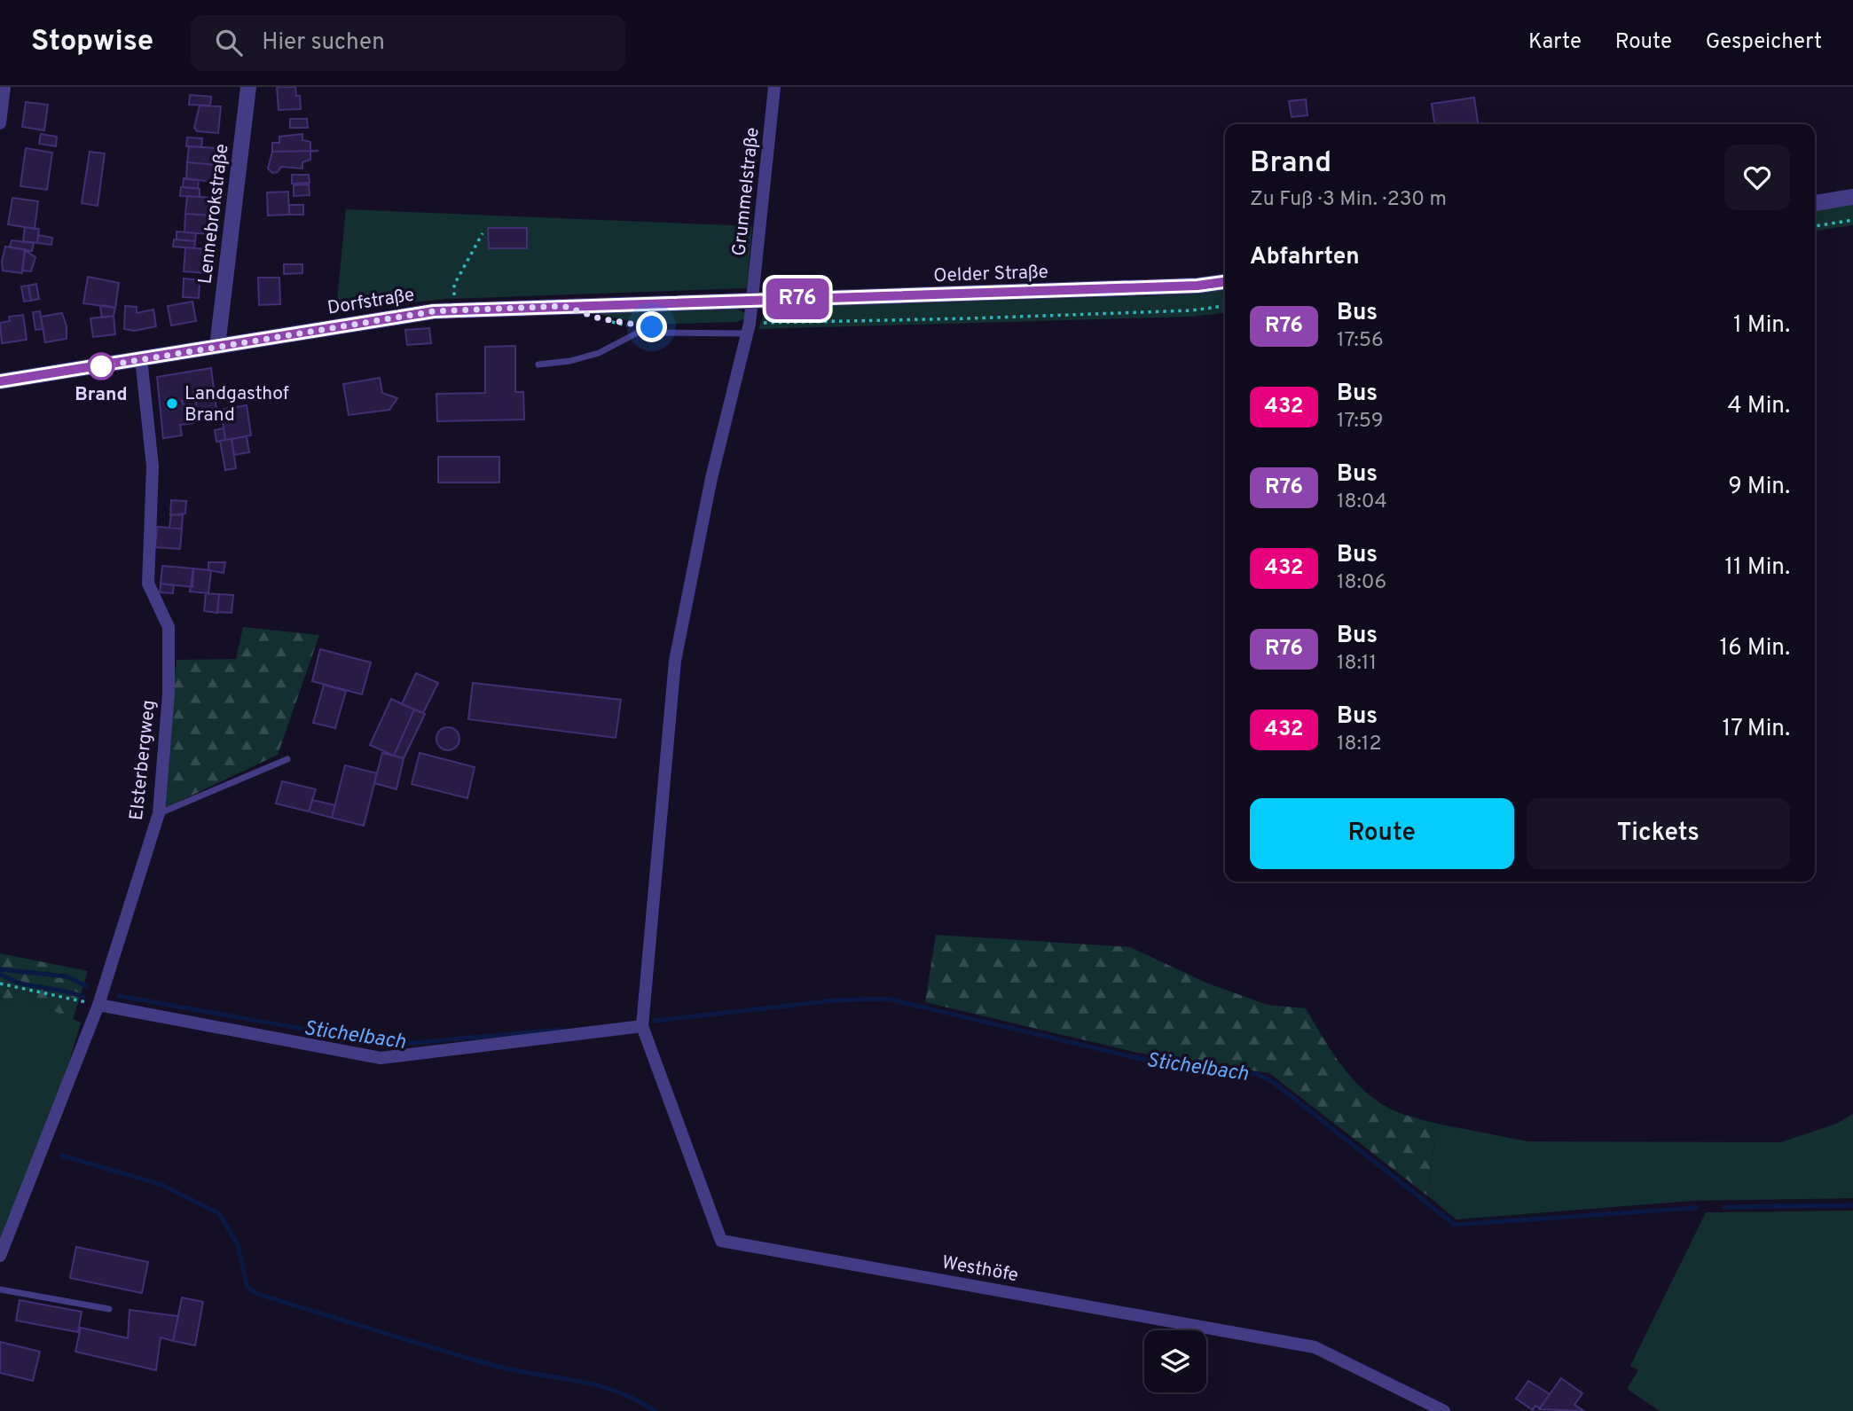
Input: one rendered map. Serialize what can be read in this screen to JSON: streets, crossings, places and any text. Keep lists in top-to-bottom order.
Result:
{
  "streets": {
    "street": [
      "Grummelstraße",
      "Lennebrokstraße",
      "Oelder Straße",
      "Dorfstraße",
      "Elsterbergweg",
      "Westhöfe"
    ]
  },
  "crossings": [
    ["Grummelstraße", "Oelder Straße"],
    ["Grummelstraße", "Dorfstraße"],
    ["Grummelstraße", "Westhöfe"],
    ["Lennebrokstraße", "Dorfstraße"],
    ["Oelder Straße", "Dorfstraße"],
    ["Dorfstraße", "Elsterbergweg"]
  ],
  "water": ["Stichelbach"],
  "places": ["Brand", "Landgasthof Brand"],
  "lines": ["bus line R76"],
  "page": {
    "header": "Stopwise",
    "search": "Hier suchen",
    "nav": ["Karte", "Route", "Gespeichert"],
    "on_map": "R76",
    "heading": [
      ["Brand", "Zu Fuß · 3 Min. · 230 m"],
      "Abfahrten"
    ],
    "list": [
      {
        "mark": "R76",
        "name": "Bus",
        "note": "17:56",
        "value": "1 Min."
      },
      {
        "mark": "432",
        "name": "Bus",
        "note": "17:59",
        "value": "4 Min."
      },
      {
        "mark": "R76",
        "name": "Bus",
        "note": "18:04",
        "value": "9 Min."
      },
      {
        "mark": "432",
        "name": "Bus",
        "note": "18:06",
        "value": "11 Min."
      },
      {
        "mark": "R76",
        "name": "Bus",
        "note": "18:11",
        "value": "16 Min."
      },
      {
        "mark": "432",
        "name": "Bus",
        "note": "18:12",
        "value": "17 Min."
      }
    ],
    "buttons": ["Route", "Tickets"]
  }
}
